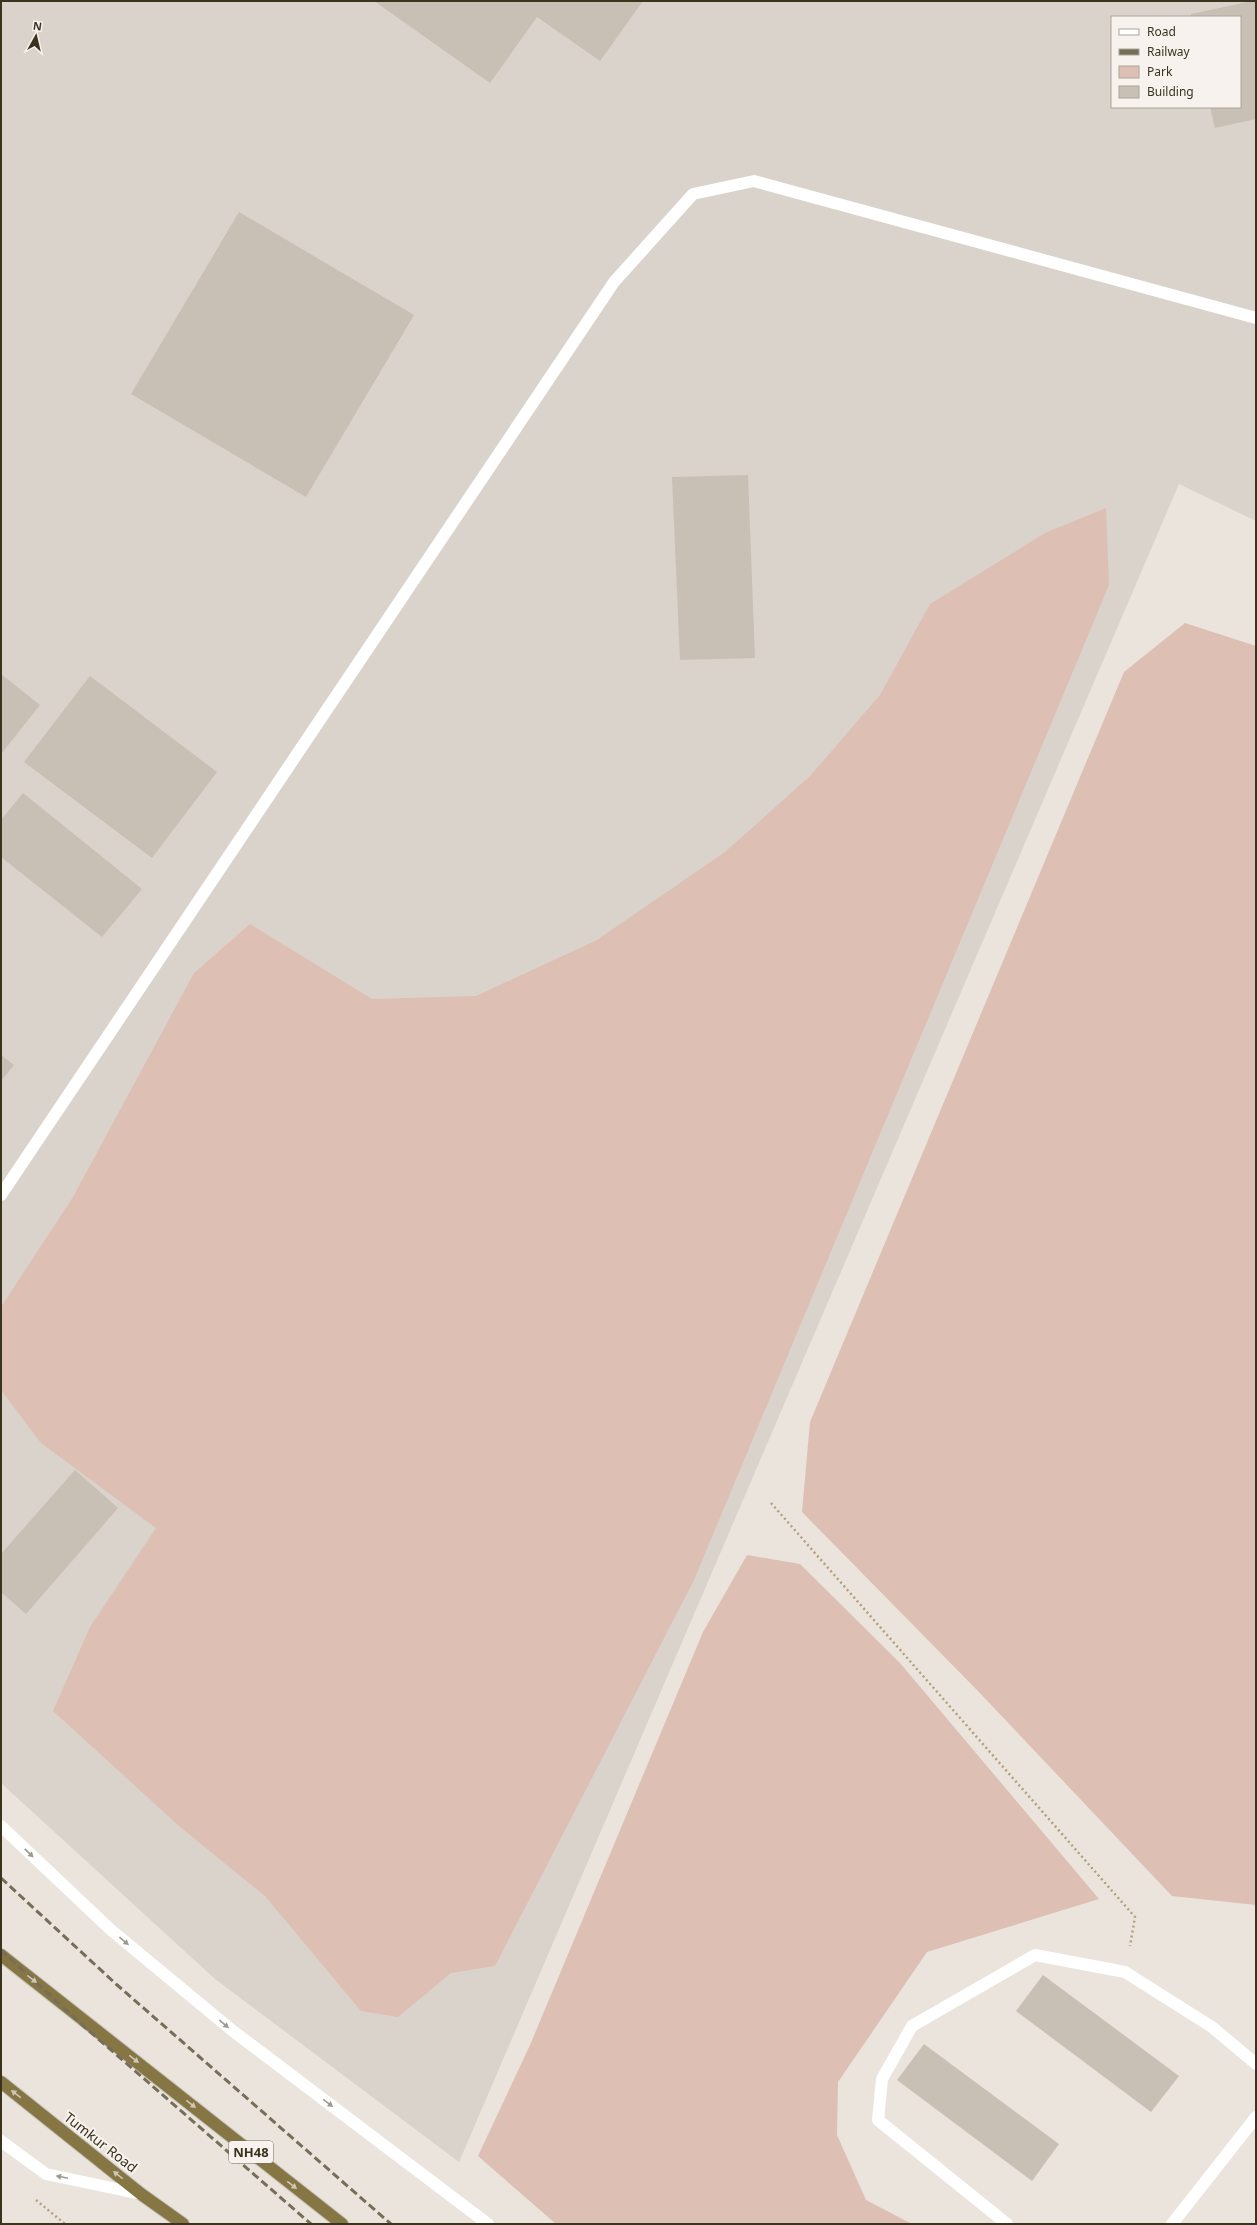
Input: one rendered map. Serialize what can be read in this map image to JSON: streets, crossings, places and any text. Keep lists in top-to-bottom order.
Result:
{
  "streets": {
    "highway": ["Tumkur Road", "NH48"]
  },
  "legend": [
    "Road",
    "Railway",
    "Park",
    "Building"
  ],
  "north": "top"
}
